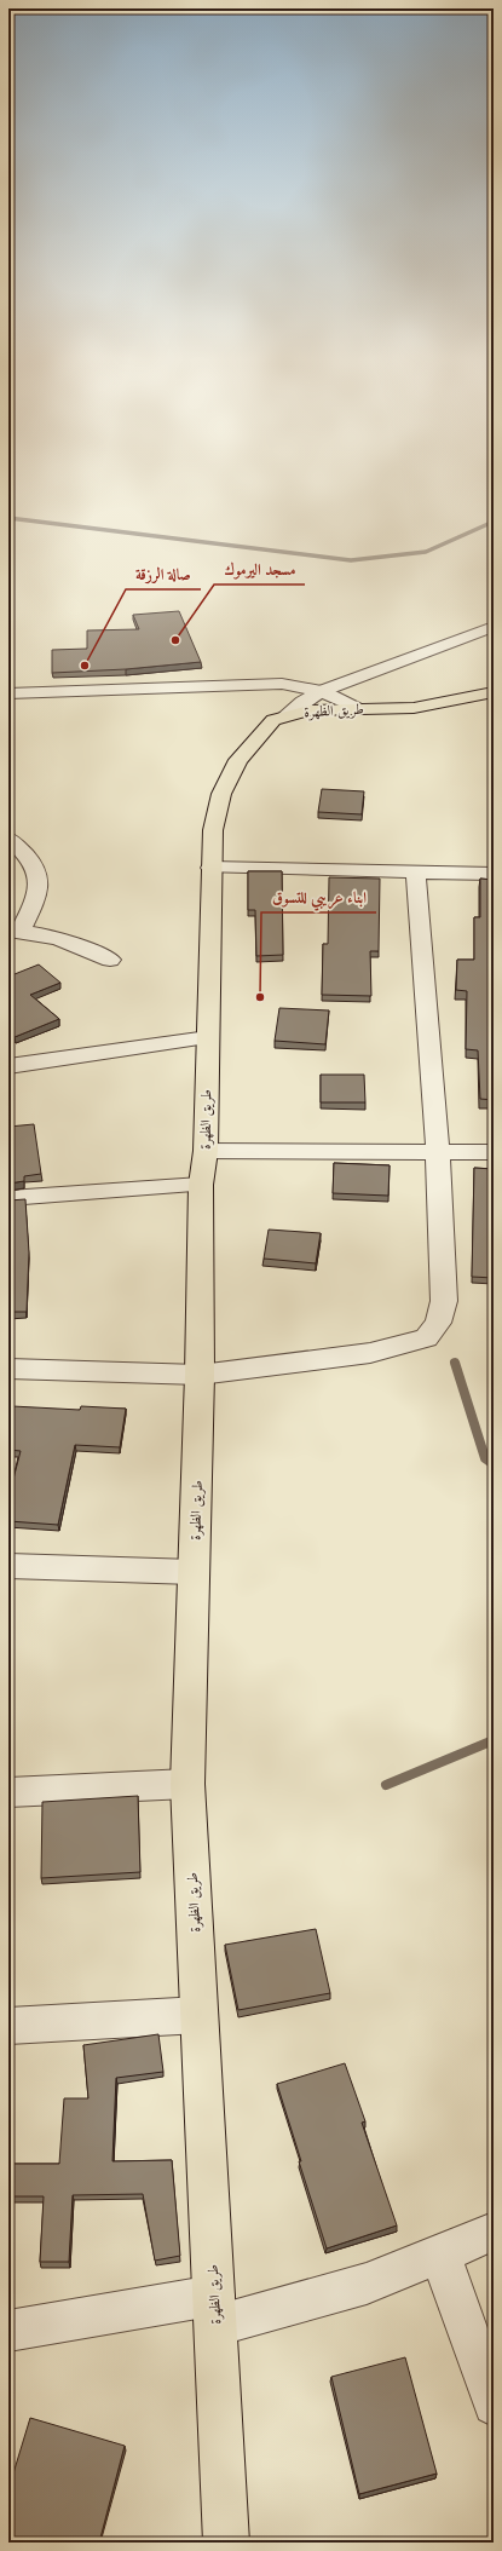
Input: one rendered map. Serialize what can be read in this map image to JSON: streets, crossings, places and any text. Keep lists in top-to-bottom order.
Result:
{
  "streets": {
    "main road": ["طريق الظهرة"]
  },
  "places": ["مسجد اليرموك", "صالة الرزقة", "ابناء عريبي للتسوق"]
}
